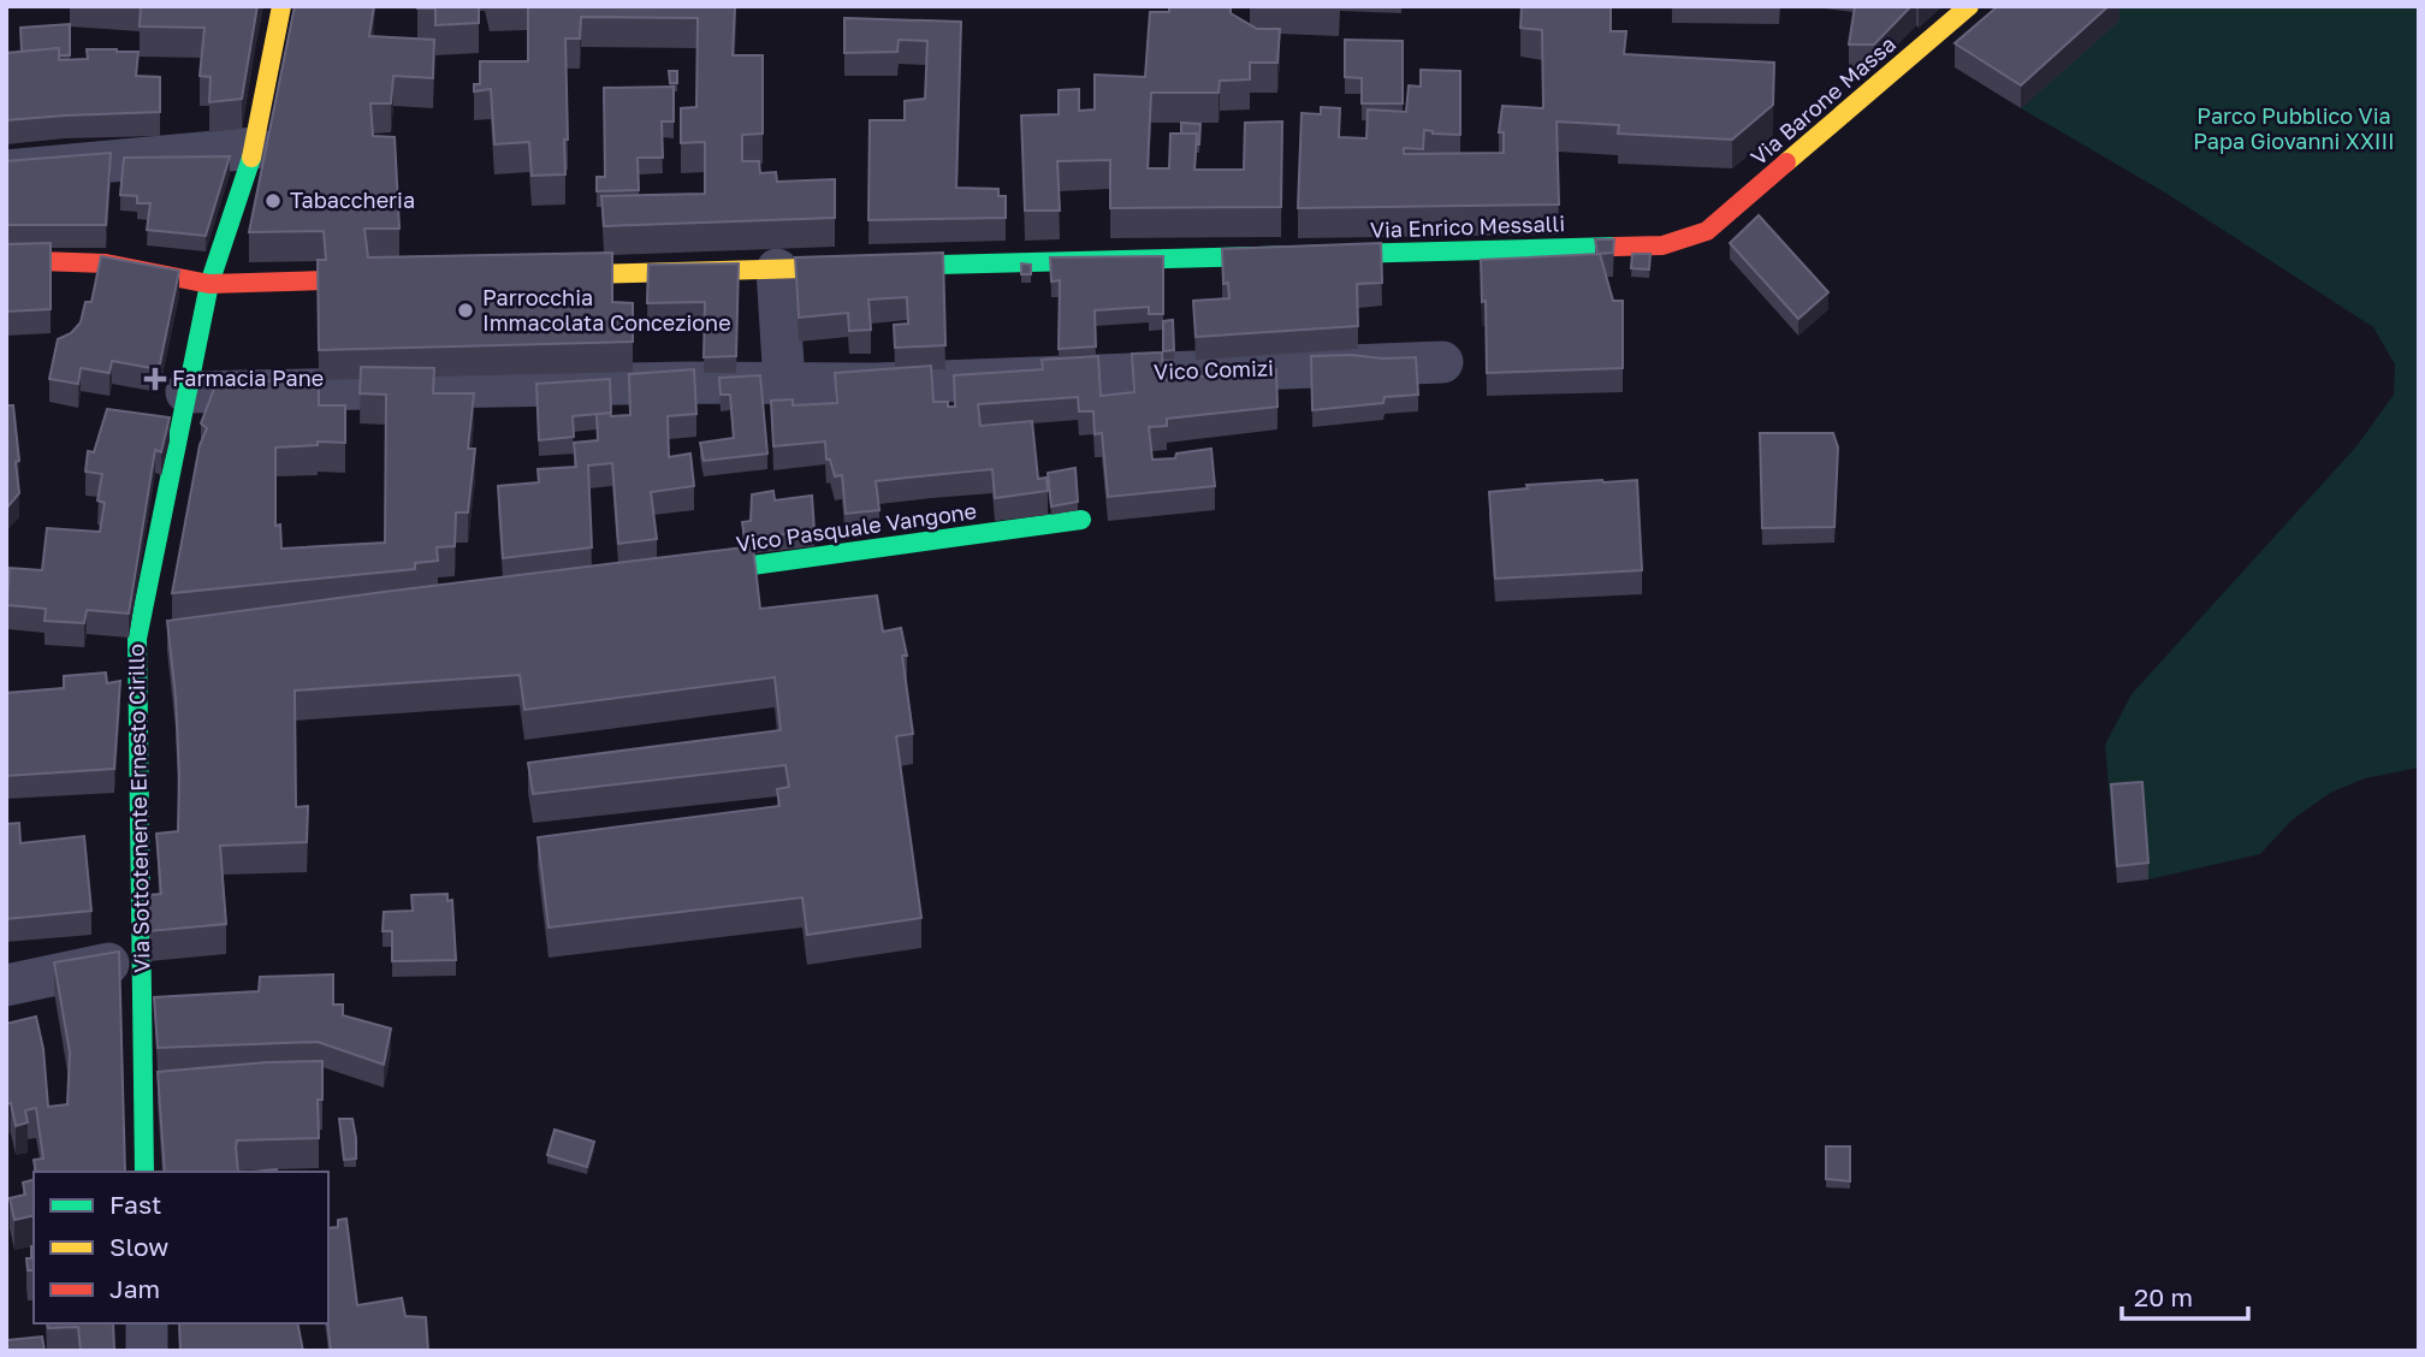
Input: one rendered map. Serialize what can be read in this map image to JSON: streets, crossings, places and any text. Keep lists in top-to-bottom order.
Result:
{
  "streets": {
    "street": [
      "Via Barone Massa",
      "Via Enrico Messalli",
      "Vico Comizi",
      "Vico Pasquale Vangone",
      "Via Sottotenente Ernesto Cirillo"
    ]
  },
  "crossings": [
    ["Via Barone Massa", "Via Enrico Messalli"],
    ["Vico Comizi", "Via Sottotenente Ernesto Cirillo"]
  ],
  "parks": ["Parco Pubblico Via Papa Giovanni XXIII"],
  "places": {
    "other": ["Tabaccheria", "Parrocchia Immacolata Concezione"],
    "health": ["Farmacia Pane"]
  },
  "legend": ["Fast", "Slow", "Jam"],
  "scale_bar": "20 m"
}
